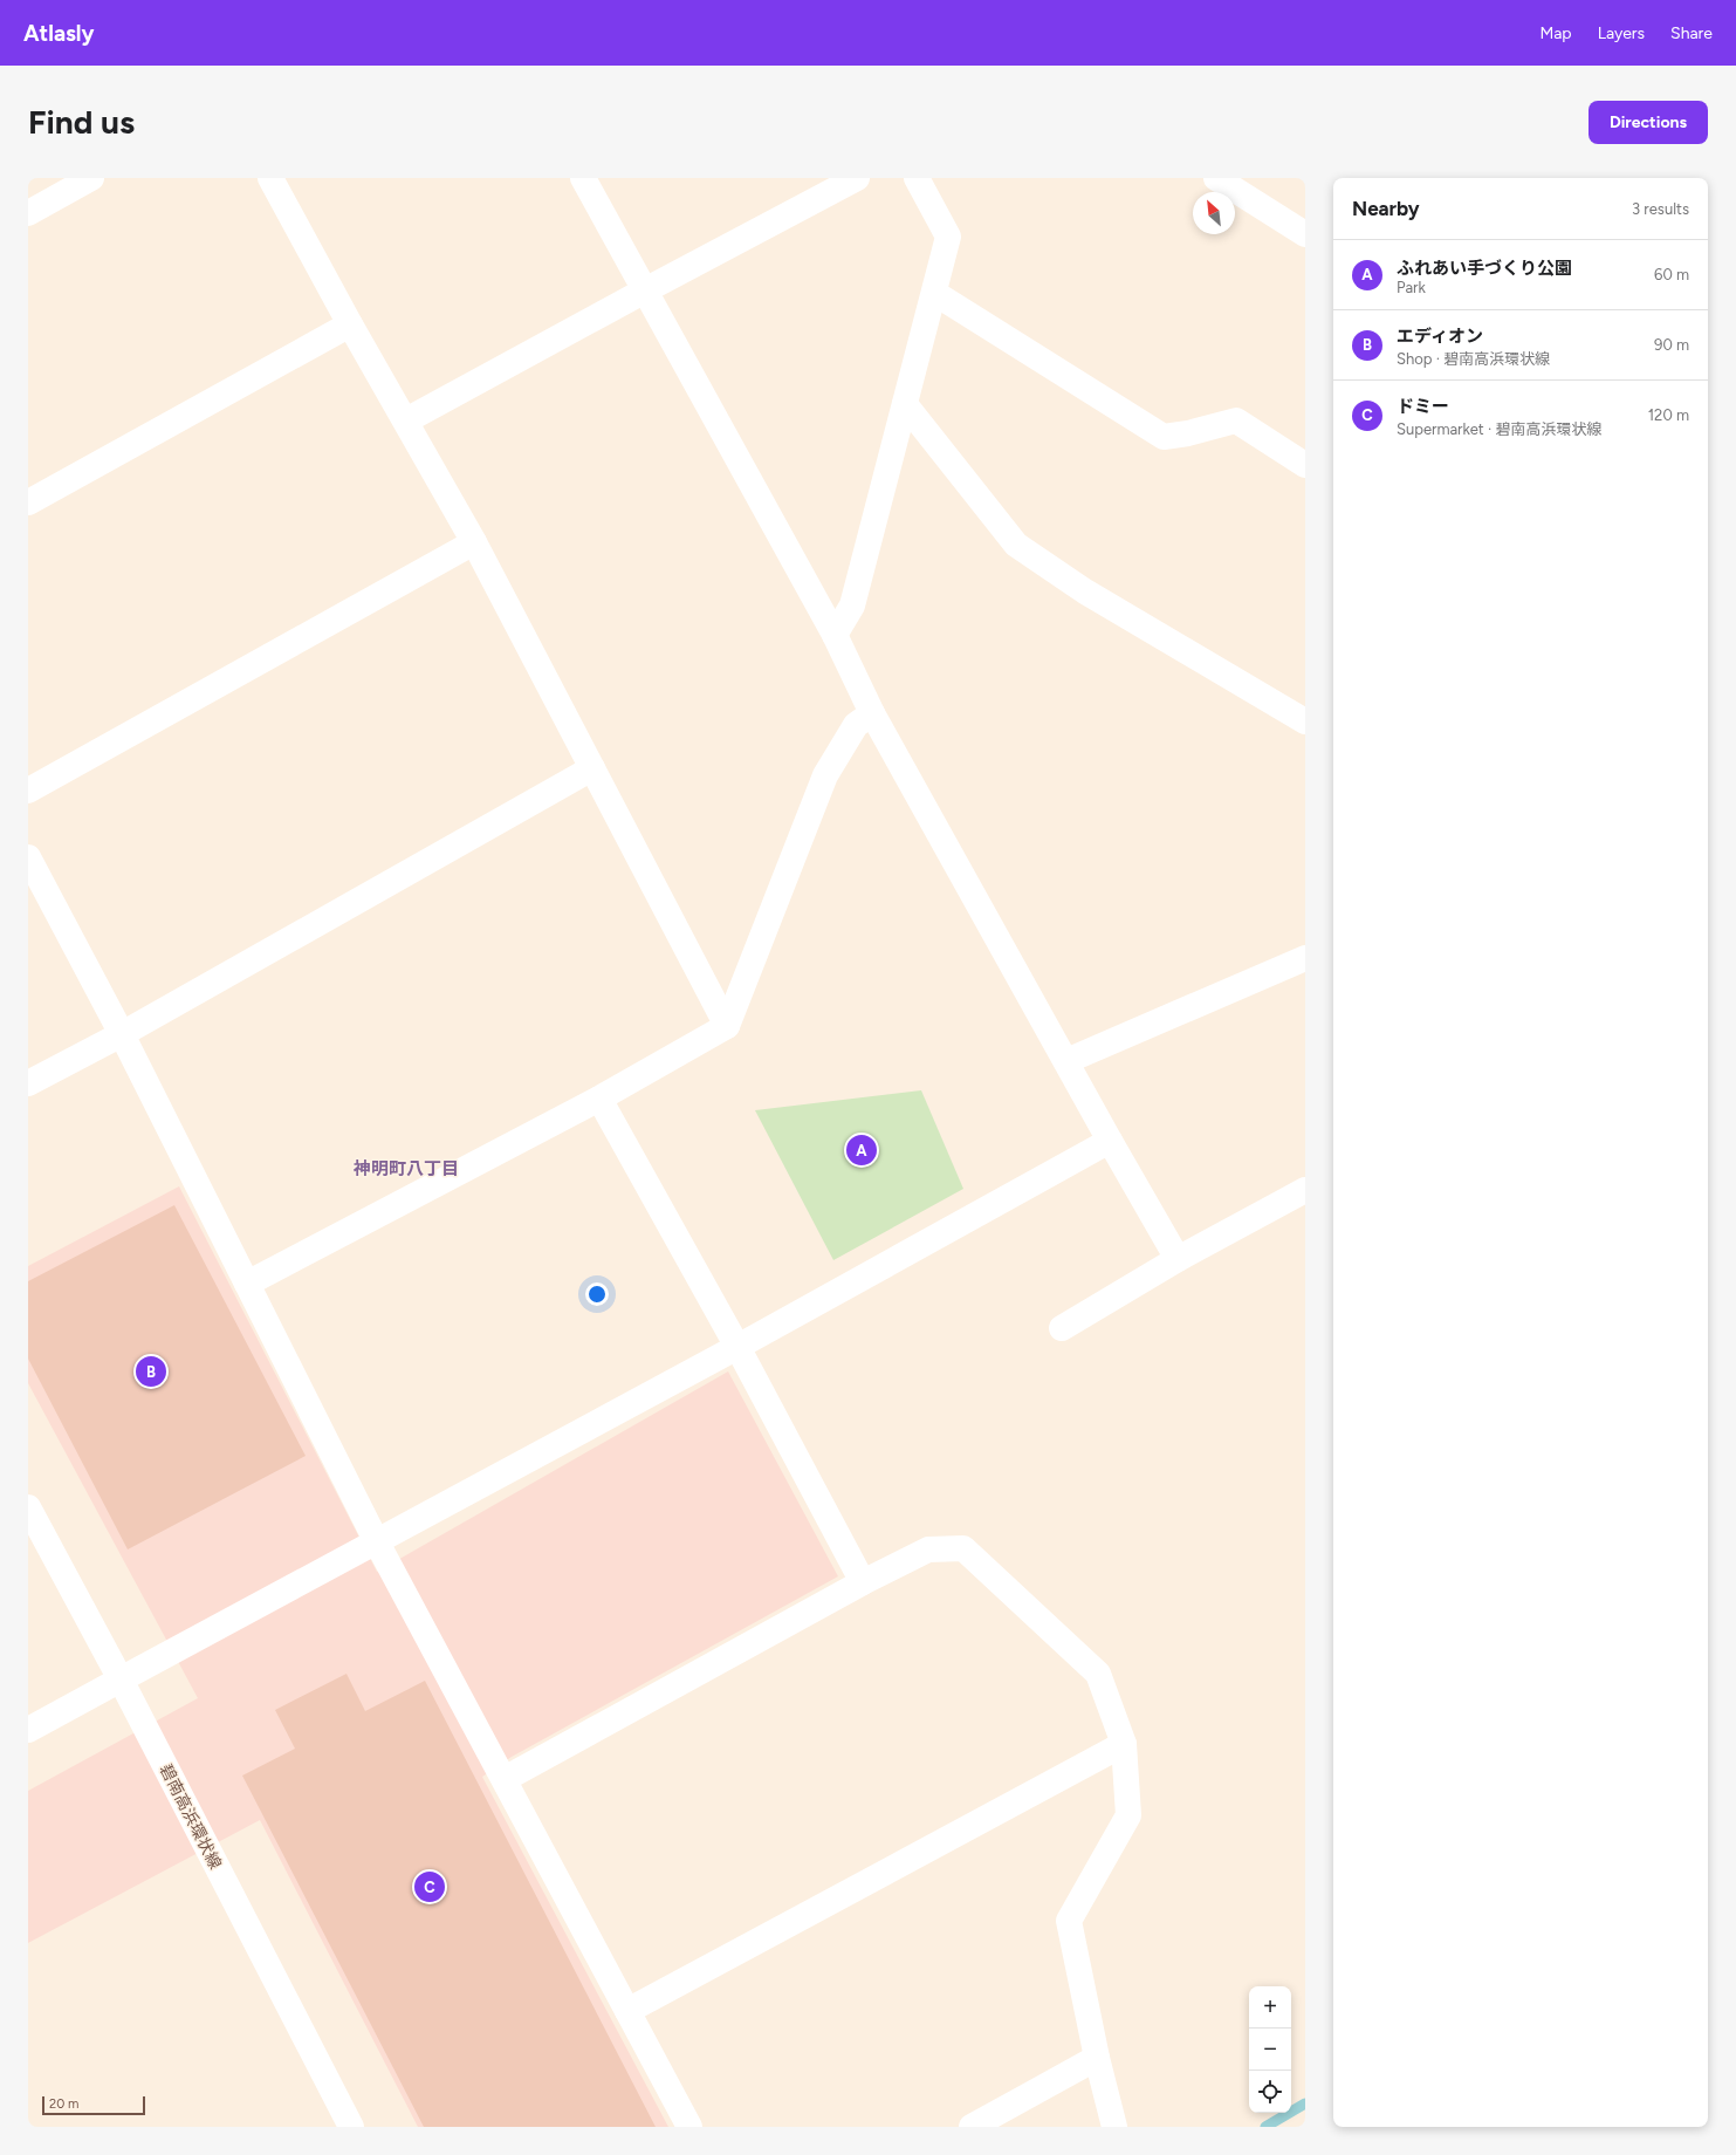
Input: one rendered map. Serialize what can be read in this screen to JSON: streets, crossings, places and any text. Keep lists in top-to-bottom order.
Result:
{
  "streets": {
    "street": ["碧南高浜環状線"]
  },
  "districts": ["神明町八丁目"],
  "scale_bar": "20 m",
  "north": "top left",
  "page": {
    "header": "Atlasly",
    "nav": ["Map", "Layers", "Share"],
    "buttons": "Directions",
    "title": "Find us",
    "heading": ["Nearby", "3 results"],
    "list": [
      {
        "mark": "A",
        "name": "ふれあい手づくり公園",
        "note": "Park",
        "value": "60 m"
      },
      {
        "mark": "B",
        "name": "エディオン",
        "note": "Shop · 碧南高浜環状線",
        "value": "90 m"
      },
      {
        "mark": "C",
        "name": "ドミー",
        "note": "Supermarket · 碧南高浜環状線",
        "value": "120 m"
      }
    ],
    "pins": ["A", "B", "C"],
    "map_buttons": ["+", "−"],
    "scale": "20 m"
  }
}
